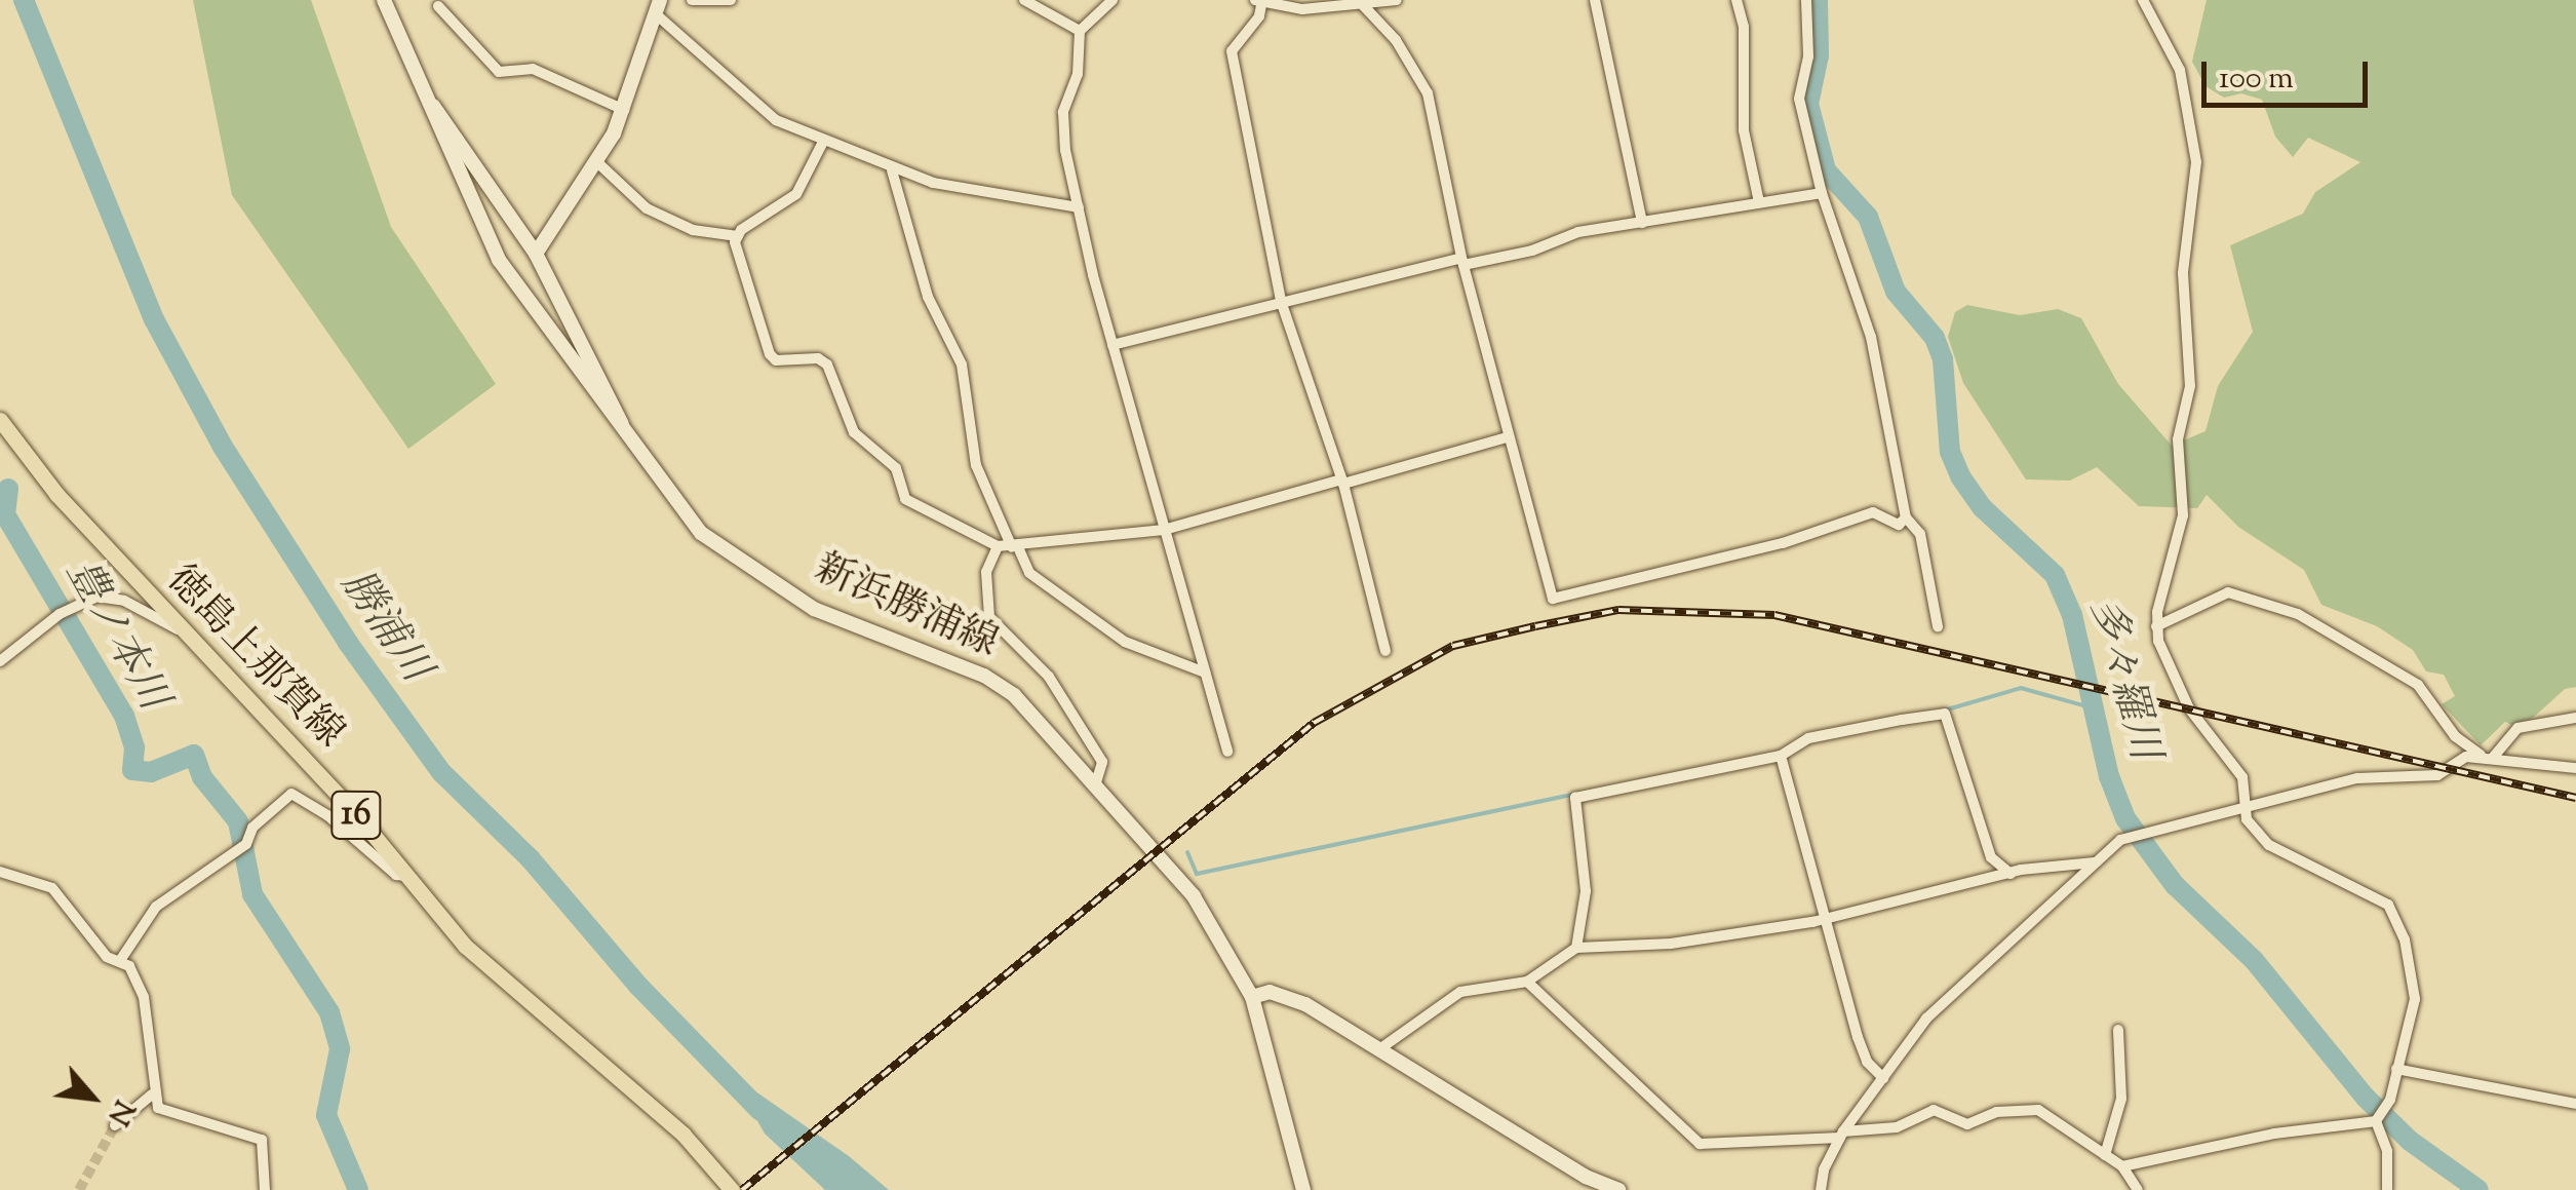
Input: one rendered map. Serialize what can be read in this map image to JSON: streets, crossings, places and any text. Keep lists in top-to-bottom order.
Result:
{
  "streets": {
    "main road": ["新浜勝浦線", "徳島上那賀線", "16"]
  },
  "water": ["勝浦川", "豊ノ本川", "多々羅川"],
  "scale_bar": "100 m",
  "north": "bottom right"
}
